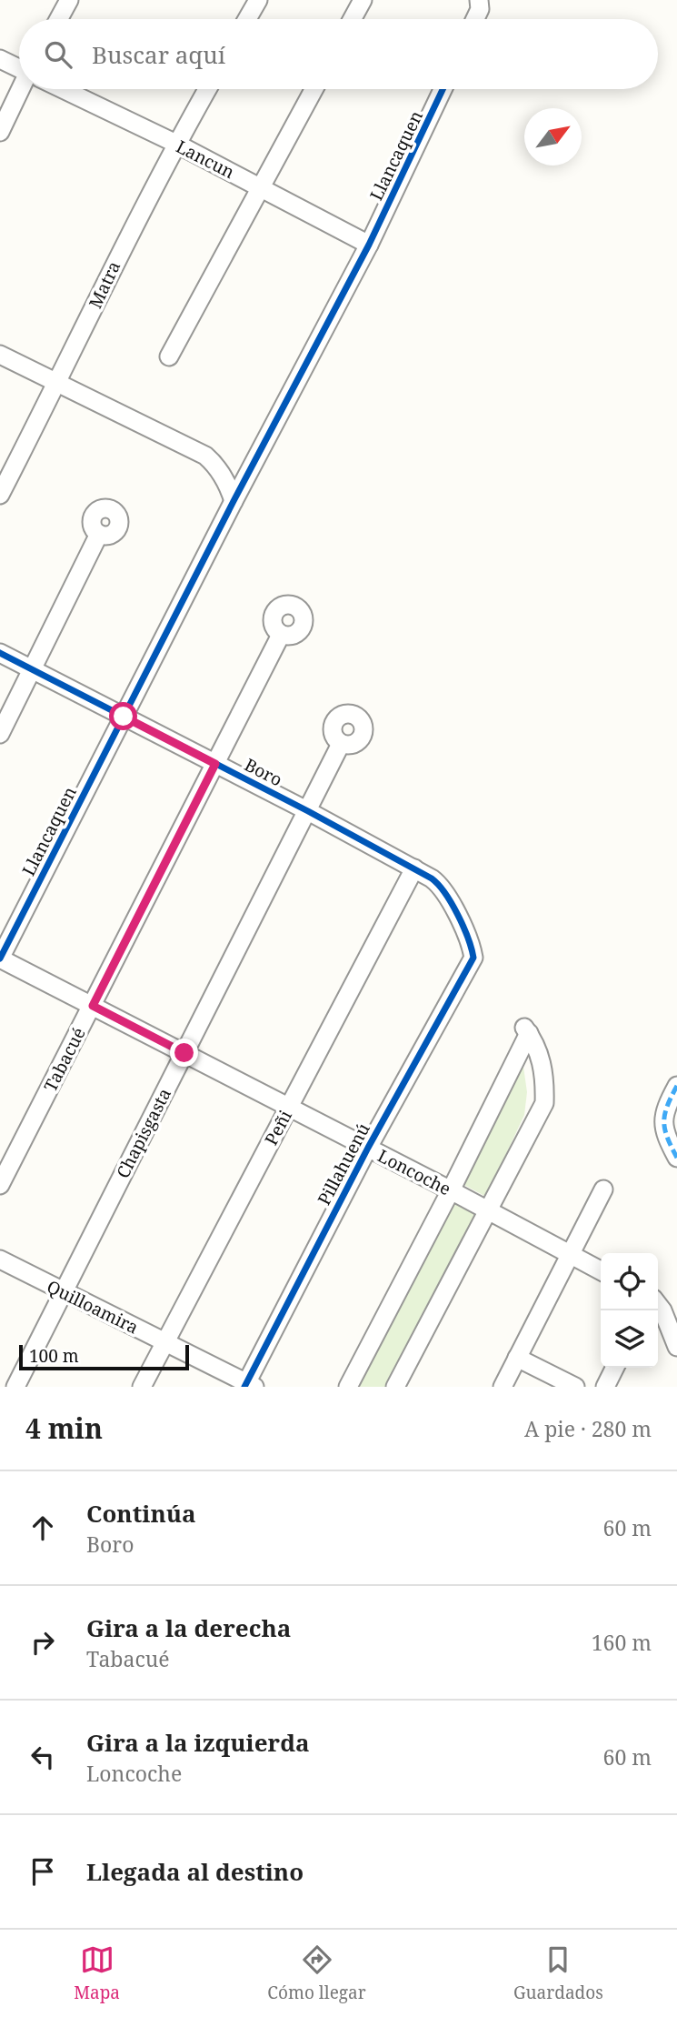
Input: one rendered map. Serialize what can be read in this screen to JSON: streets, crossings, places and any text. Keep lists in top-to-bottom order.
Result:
{
  "streets": {
    "street": [
      "Llancaquen",
      "Lancun",
      "Matra",
      "Boro",
      "Tabacué",
      "Peñi",
      "Chapisgasta",
      "Pillahuenú",
      "Loncoche",
      "Quilloamira"
    ]
  },
  "crossings": [
    ["Llancaquen", "Lancun"],
    ["Llancaquen", "Boro"],
    ["Llancaquen", "Loncoche"],
    ["Lancun", "Matra"],
    ["Boro", "Tabacué"],
    ["Boro", "Peñi"],
    ["Boro", "Chapisgasta"],
    ["Boro", "Pillahuenú"],
    ["Tabacué", "Loncoche"],
    ["Peñi", "Loncoche"],
    ["Peñi", "Quilloamira"],
    ["Chapisgasta", "Loncoche"],
    ["Chapisgasta", "Quilloamira"],
    ["Pillahuenú", "Loncoche"],
    ["Pillahuenú", "Quilloamira"]
  ],
  "scale_bar": "100 m",
  "north": "top right",
  "page": {
    "search": "Buscar aquí",
    "scale": "100 m",
    "heading": ["4 min", "A pie · 280 m"],
    "list": [
      ["Continúa", "Boro", "60 m"],
      ["Gira a la derecha", "Tabacué", "160 m"],
      ["Gira a la izquierda", "Loncoche", "60 m"],
      "Llegada al destino"
    ],
    "nav": ["Mapa", "Cómo llegar", "Guardados"]
  }
}
